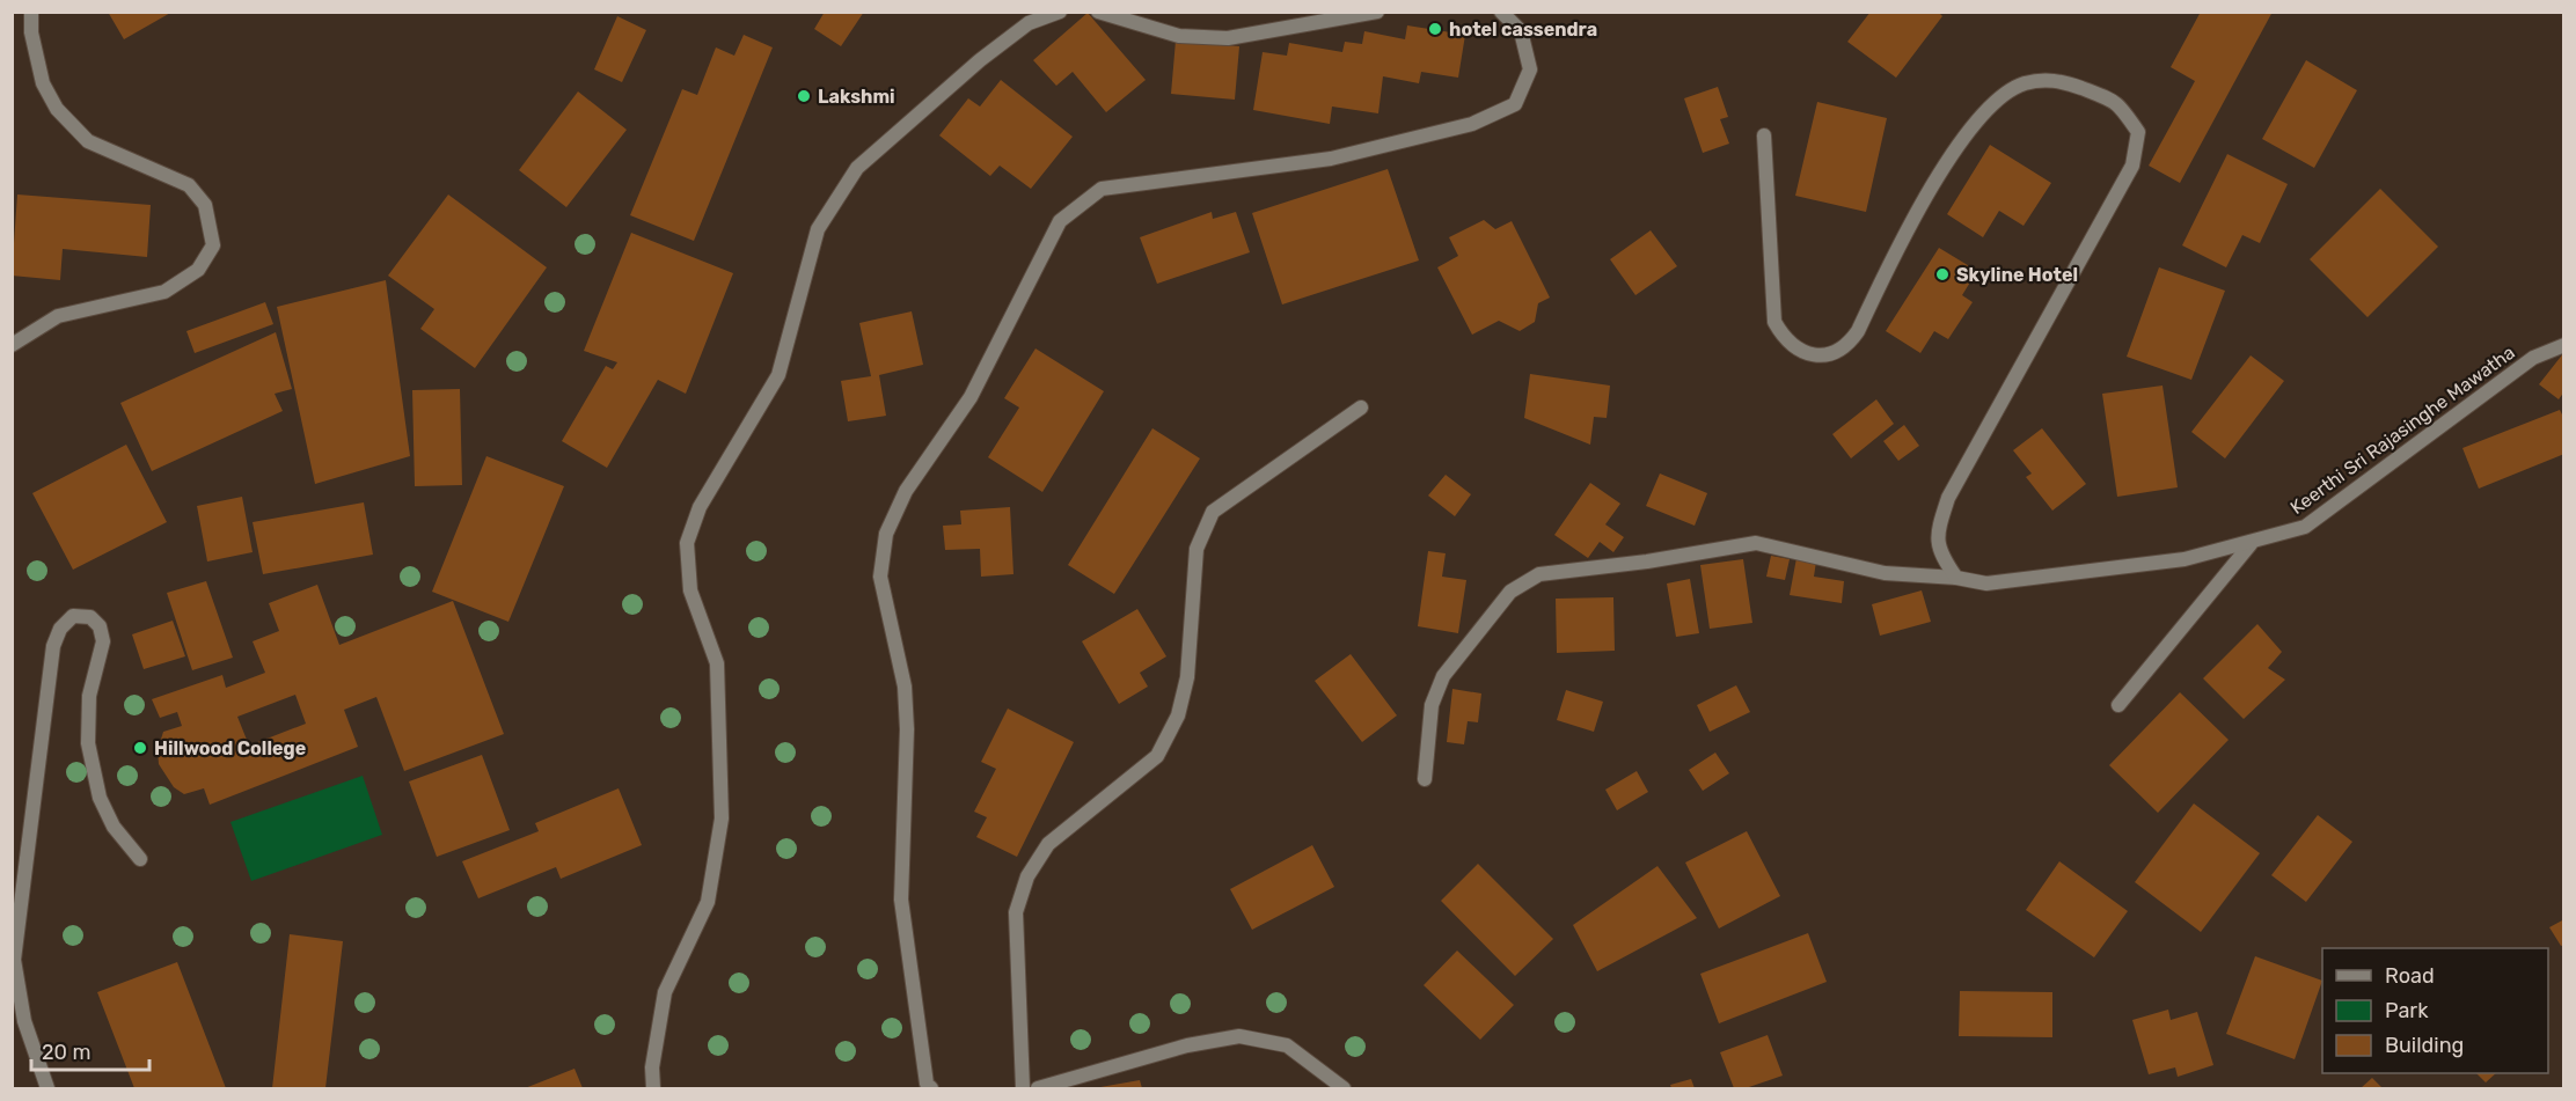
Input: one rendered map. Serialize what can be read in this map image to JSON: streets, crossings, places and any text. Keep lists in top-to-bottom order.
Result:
{
  "streets": {
    "street": ["Keerthi Sri Rajasinghe Mawatha"]
  },
  "places": [
    "hotel cassendra",
    "Lakshmi",
    "Skyline Hotel",
    "Hillwood College"
  ],
  "legend": ["Road", "Park", "Building"],
  "scale_bar": "20 m"
}
